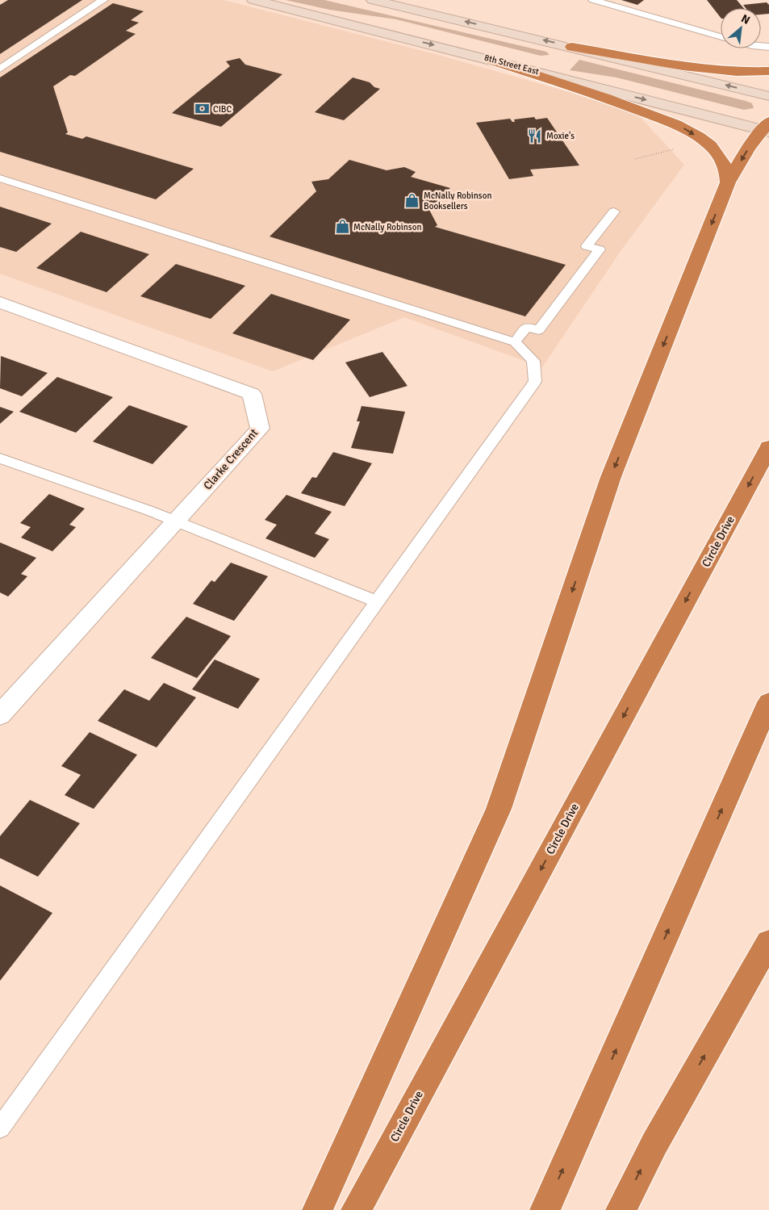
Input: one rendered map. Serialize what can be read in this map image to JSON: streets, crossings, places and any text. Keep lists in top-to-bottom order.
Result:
{
  "streets": {
    "highway": ["Circle Drive"],
    "main road": ["8th Street East"],
    "street": ["Clarke Crescent"]
  },
  "places": {
    "bank": ["CIBC"],
    "restaurant": ["Moxie's"],
    "shop": ["McNally Robinson Booksellers", "McNally Robinson"]
  },
  "north": "top right"
}
